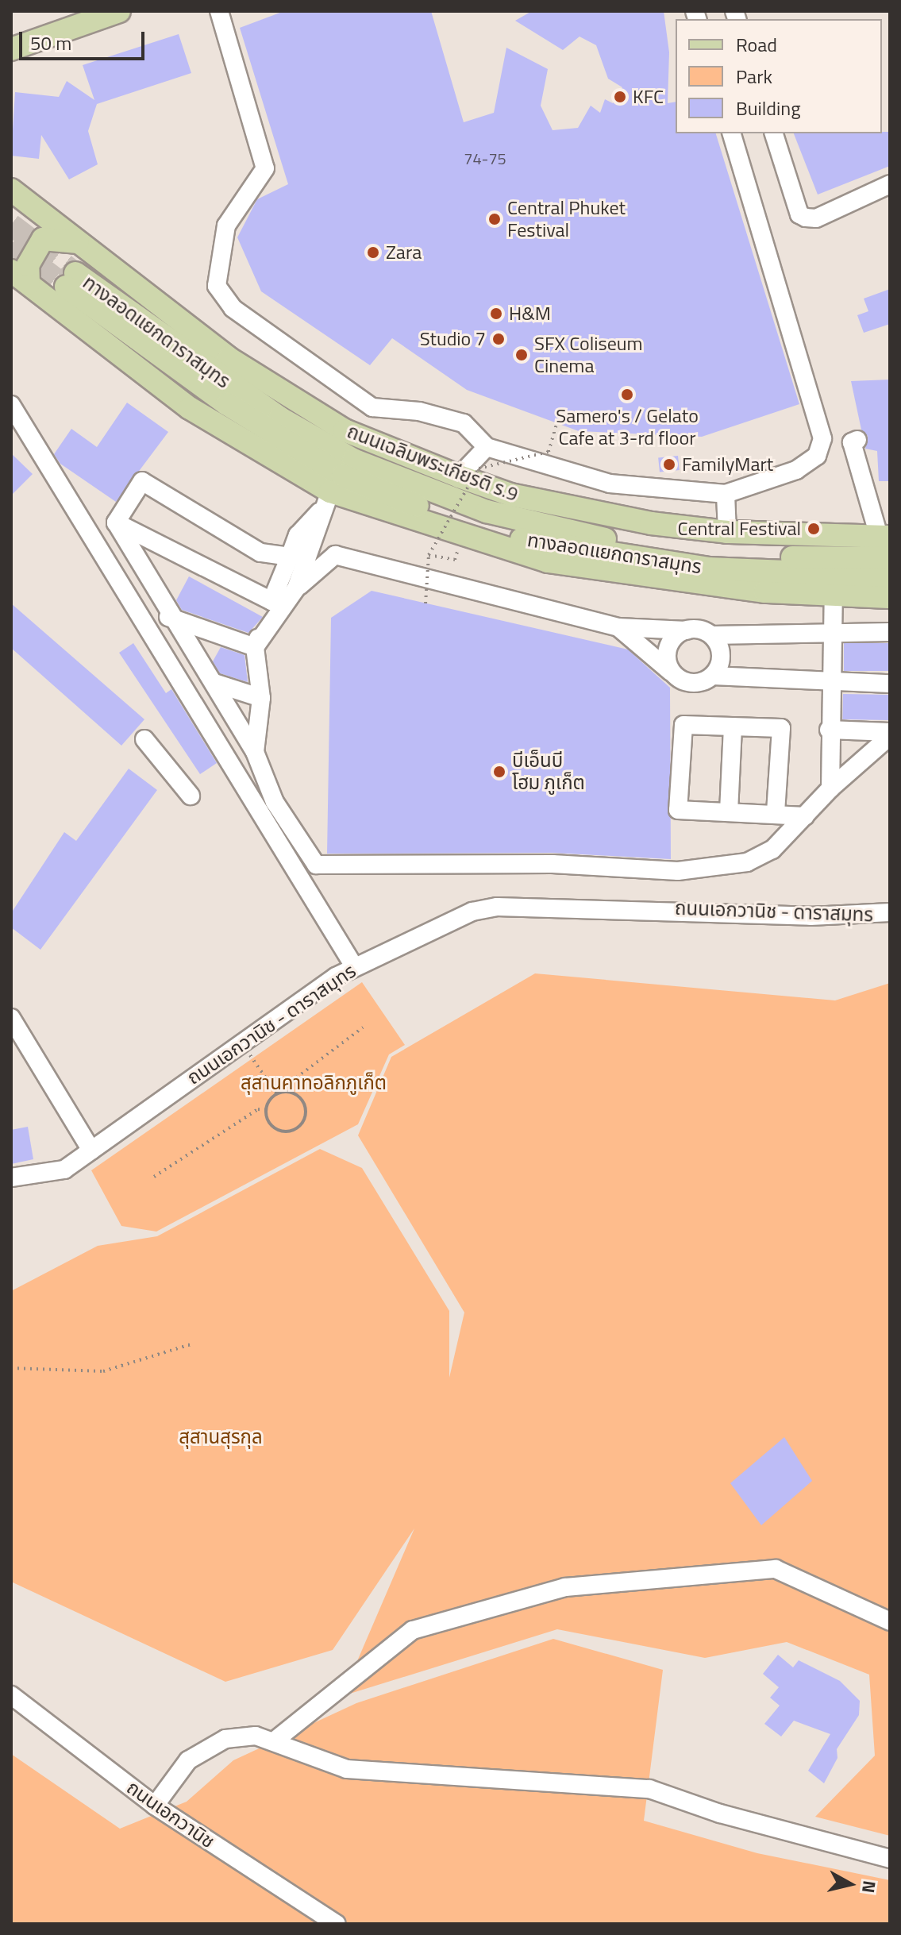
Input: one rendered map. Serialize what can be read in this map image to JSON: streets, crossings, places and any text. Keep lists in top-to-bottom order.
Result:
{
  "streets": {
    "main road": ["ทางลอดแยกดาราสมุทร", "ถนนเฉลิมพระเกียรติ ร.9"],
    "street": ["ถนนเอกวานิช - ดาราสมุทร", "ถนนเอกวานิช"]
  },
  "parks": ["สุสานคาทอลิกภูเก็ต", "สุสานสุรกุล"],
  "places": [
    "KFC",
    "Central Phuket Festival",
    "Zara",
    "H&M",
    "Studio 7",
    "SFX Coliseum Cinema",
    "Samero's / Gelato Cafe at 3-rd floor",
    "FamilyMart",
    "Central Festival",
    "บีเอ็นบี โฮม ภูเก็ต"
  ],
  "house_numbers": ["74-75"],
  "legend": ["Road", "Park", "Building"],
  "scale_bar": "50 m",
  "north": "right"
}
